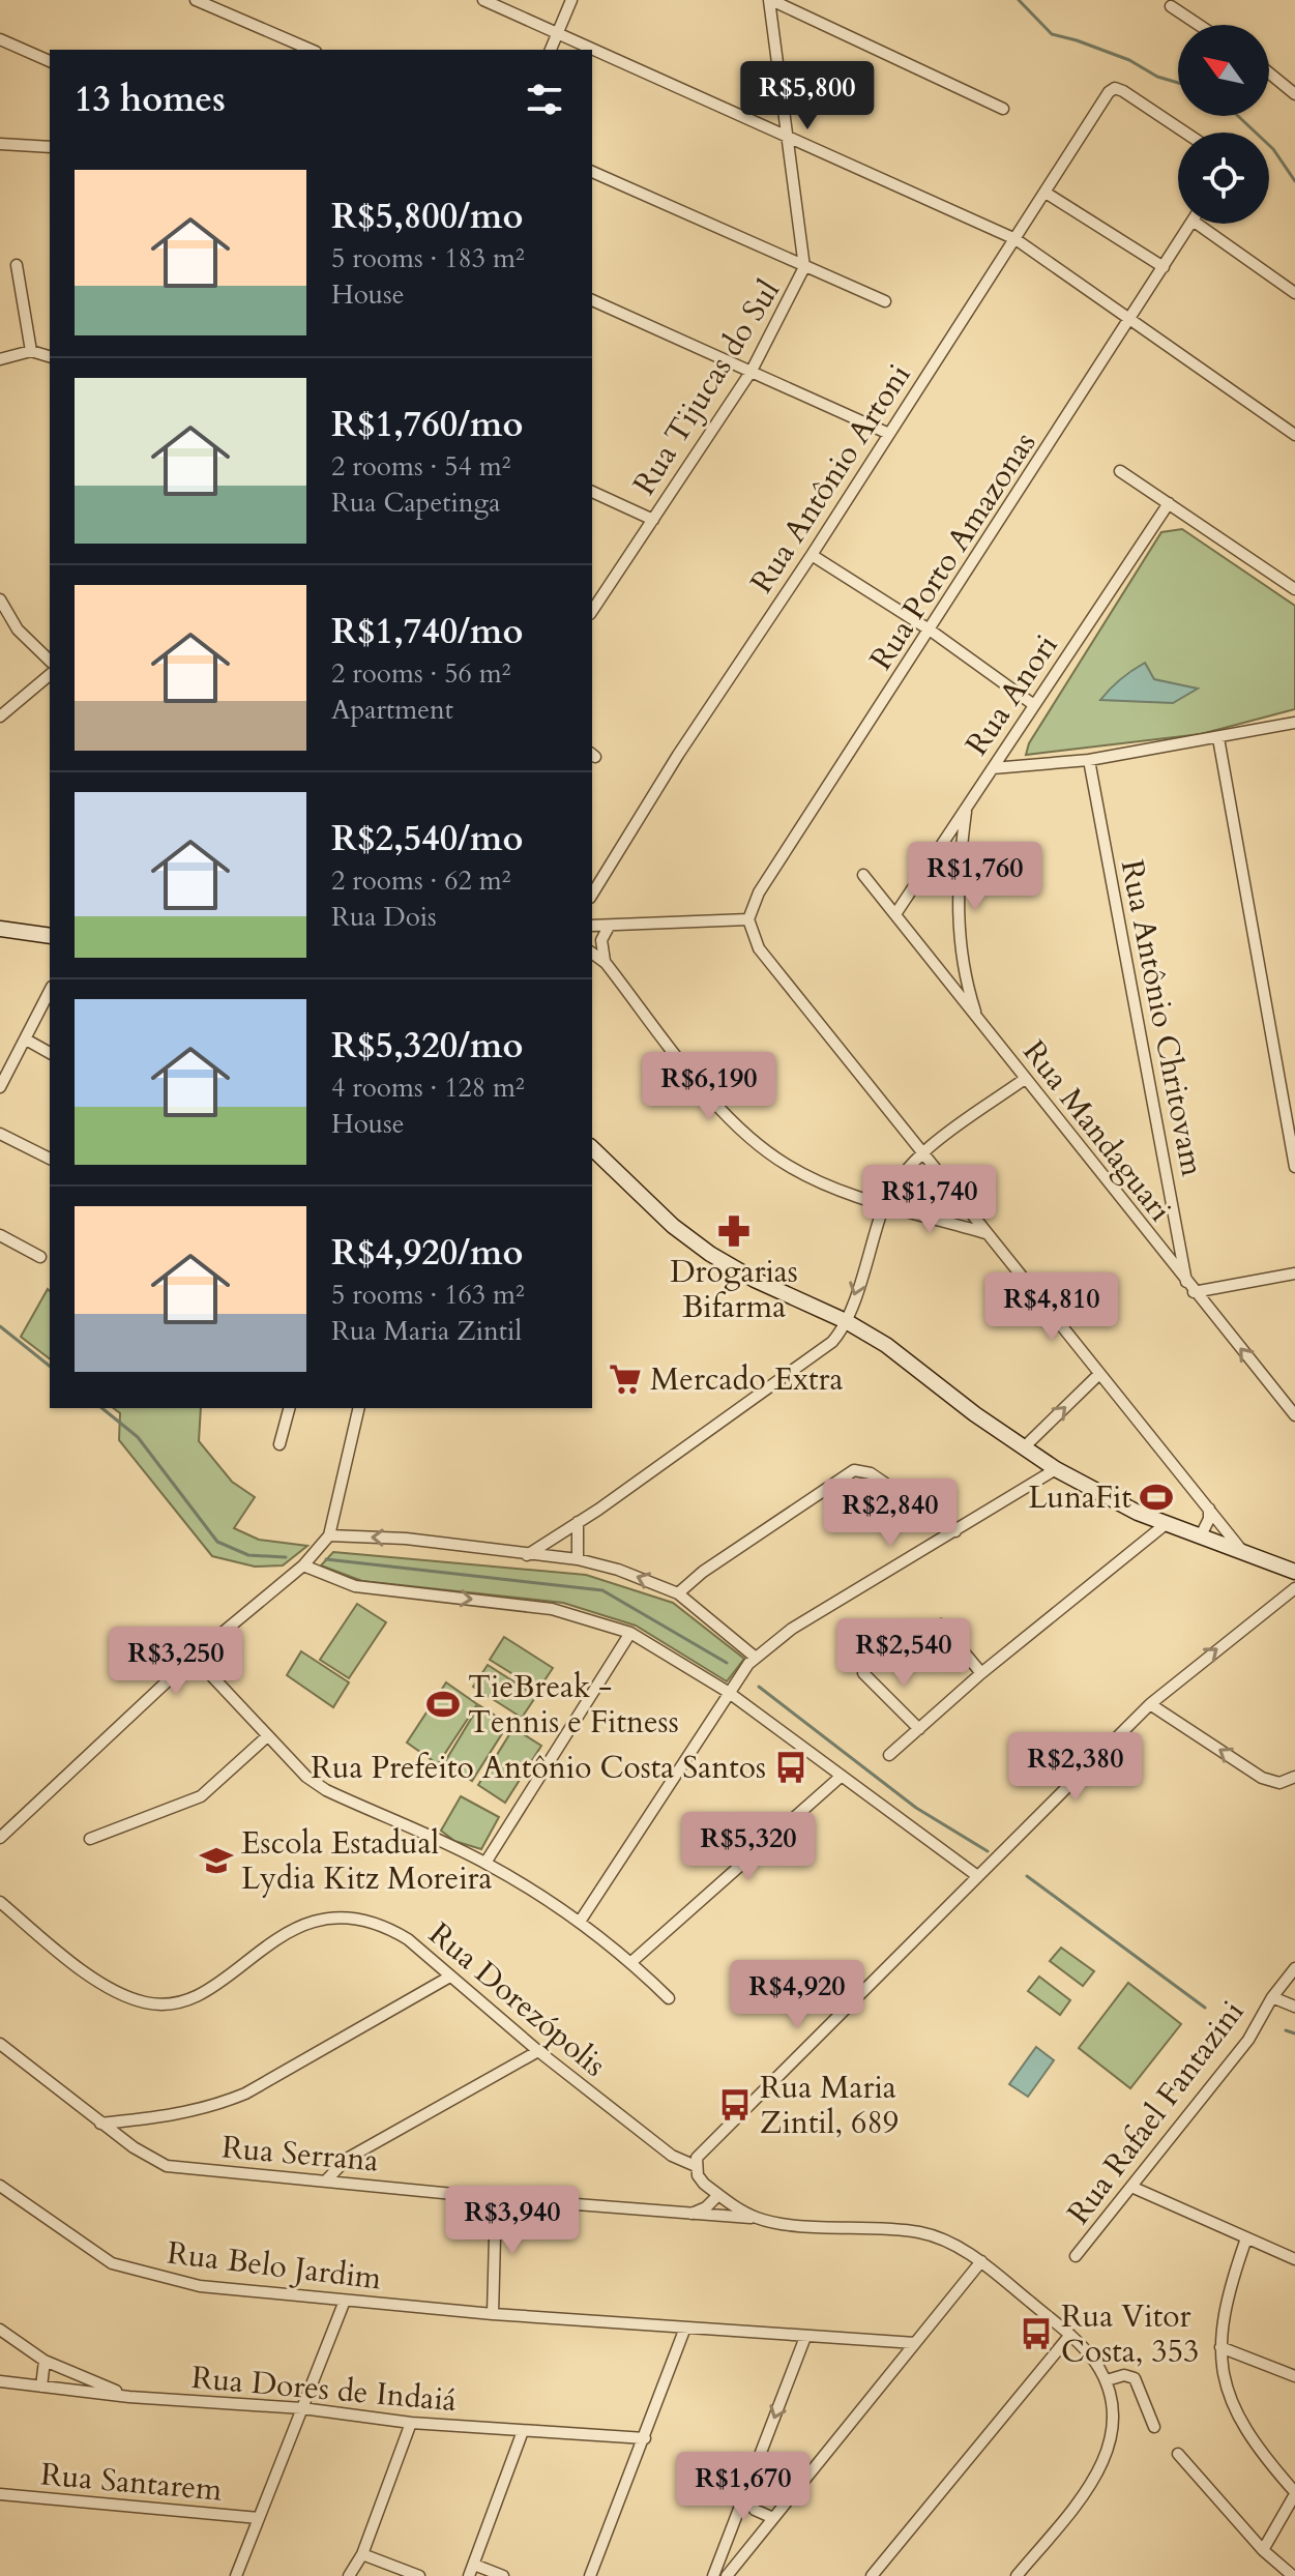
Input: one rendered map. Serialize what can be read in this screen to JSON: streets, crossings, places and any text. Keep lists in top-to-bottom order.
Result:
{
  "streets": {
    "street": [
      "Rua Tijucas do Sul",
      "Rua Antônio Artoni",
      "Rua Porto Amazonas",
      "Rua Anori",
      "Rua Antônio Chritovam",
      "Rua Mandaguari",
      "Rua Dorezópolis",
      "Rua Rafael Fantazini",
      "Rua Serrana",
      "Rua Belo Jardim",
      "Rua Dores de Indaiá",
      "Rua Santarem"
    ]
  },
  "crossings": [
    ["Rua Anori", "Rua Mandaguari"],
    ["Rua Antônio Chritovam", "Rua Mandaguari"]
  ],
  "places": {
    "pharmacy": ["Drogarias Bifarma"],
    "supermarket": ["Mercado Extra"],
    "sports": ["LunaFit", "TieBreak - Tennis e Fitness"],
    "bus stop": ["Rua Prefeito Antônio Costa Santos", "Rua Maria Zintil, 689", "Rua Vitor Costa, 353"],
    "school or university": ["Escola Estadual Lydia Kitz Moreira"]
  },
  "north": "top left",
  "page": {
    "heading": "13 homes",
    "price": [
      "R$5,800",
      "R$1,760",
      "R$6,190",
      "R$1,740",
      "R$4,810",
      "R$2,840",
      "R$2,540",
      "R$3,250",
      "R$2,380",
      "R$5,320",
      "R$4,920",
      "R$3,940",
      "R$1,670"
    ],
    "list": [
      {
        "name": "R$5,800/mo",
        "note": "5 rooms · 183 m² · House"
      },
      {
        "name": "R$1,760/mo",
        "note": "2 rooms · 54 m² · Rua Capetinga"
      },
      {
        "name": "R$1,740/mo",
        "note": "2 rooms · 56 m² · Apartment"
      },
      {
        "name": "R$2,540/mo",
        "note": "2 rooms · 62 m² · Rua Dois"
      },
      {
        "name": "R$5,320/mo",
        "note": "4 rooms · 128 m² · House"
      },
      {
        "name": "R$4,920/mo",
        "note": "5 rooms · 163 m² · Rua Maria Zintil"
      }
    ]
  }
}
